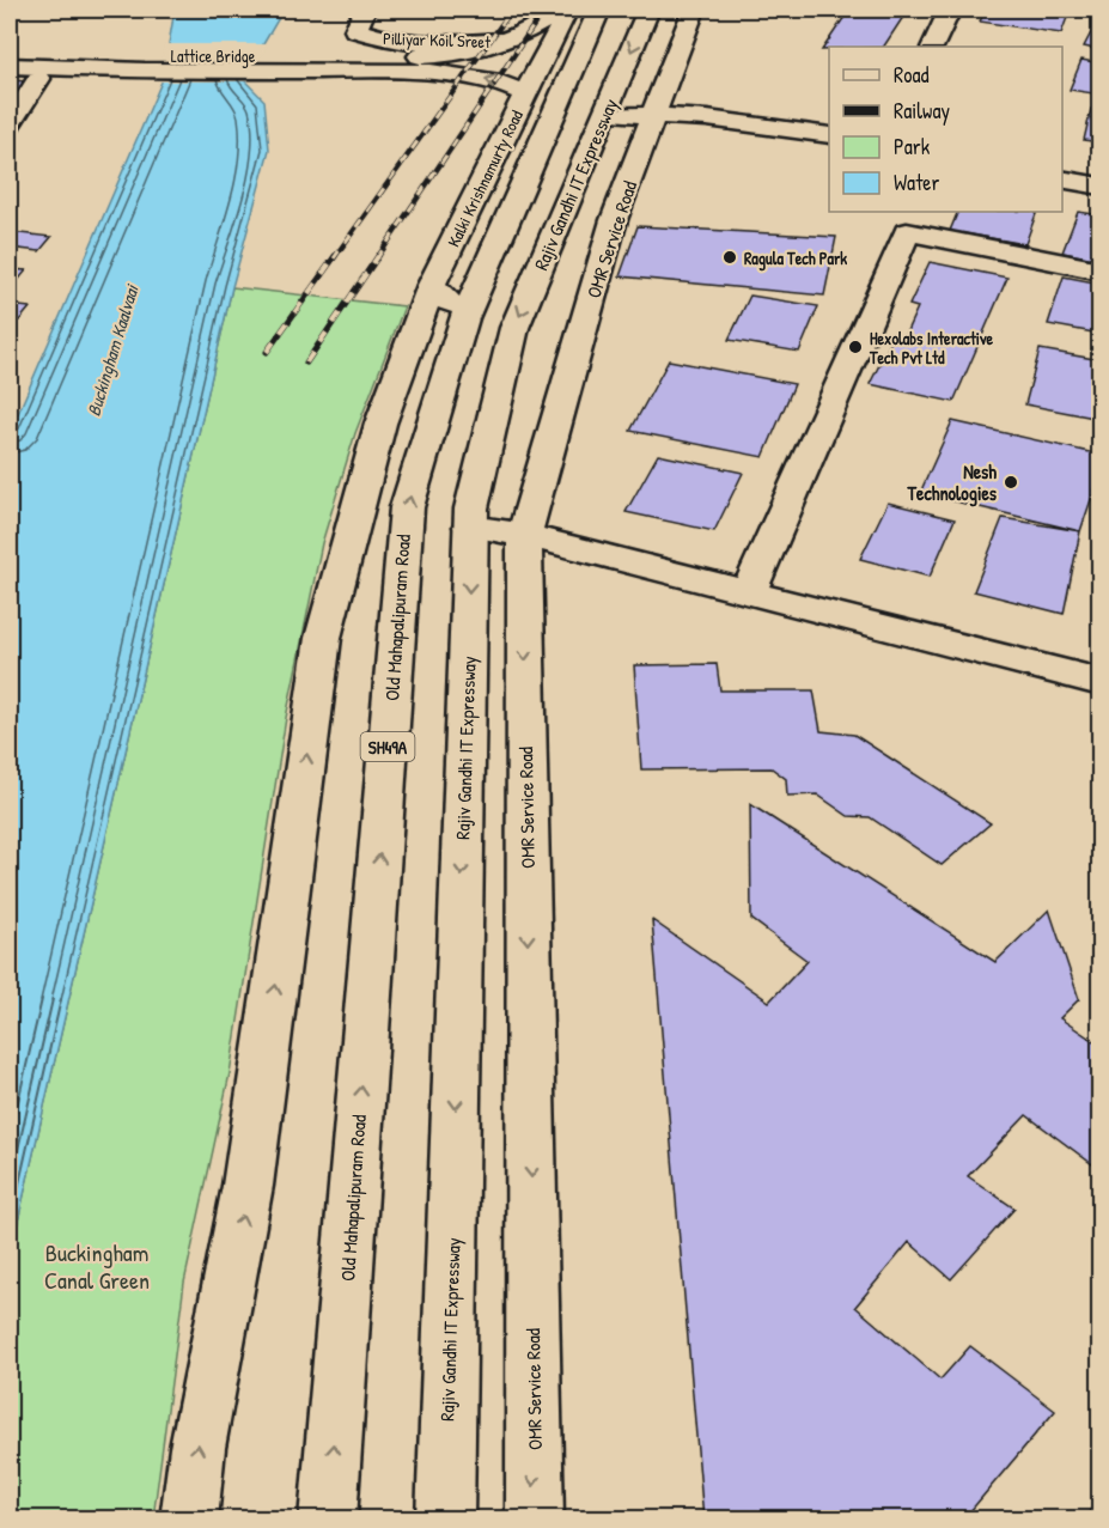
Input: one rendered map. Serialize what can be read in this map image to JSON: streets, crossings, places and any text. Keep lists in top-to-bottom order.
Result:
{
  "streets": {
    "main road": [
      "Pilliyar Koil Sreet",
      "Lattice Bridge",
      "Kalki Krishnamurty Road",
      "Rajiv Gandhi IT Expressway",
      "OMR Service Road",
      "Old Mahapalipuram Road",
      "SH49A"
    ]
  },
  "crossings": [
    ["Lattice Bridge", "Kalki Krishnamurty Road"]
  ],
  "one_way": ["Kalki Krishnamurty Road", "OMR Service Road", "Old Mahapalipuram Road"],
  "water": ["Buckingham Kaalvaai"],
  "parks": ["Buckingham Canal Green"],
  "places": ["Ragula Tech Park", "Hexolabs Interactive Tech Pvt Ltd", "Nesh Technologies"],
  "legend": [
    "Road",
    "Railway",
    "Park",
    "Water"
  ]
}
